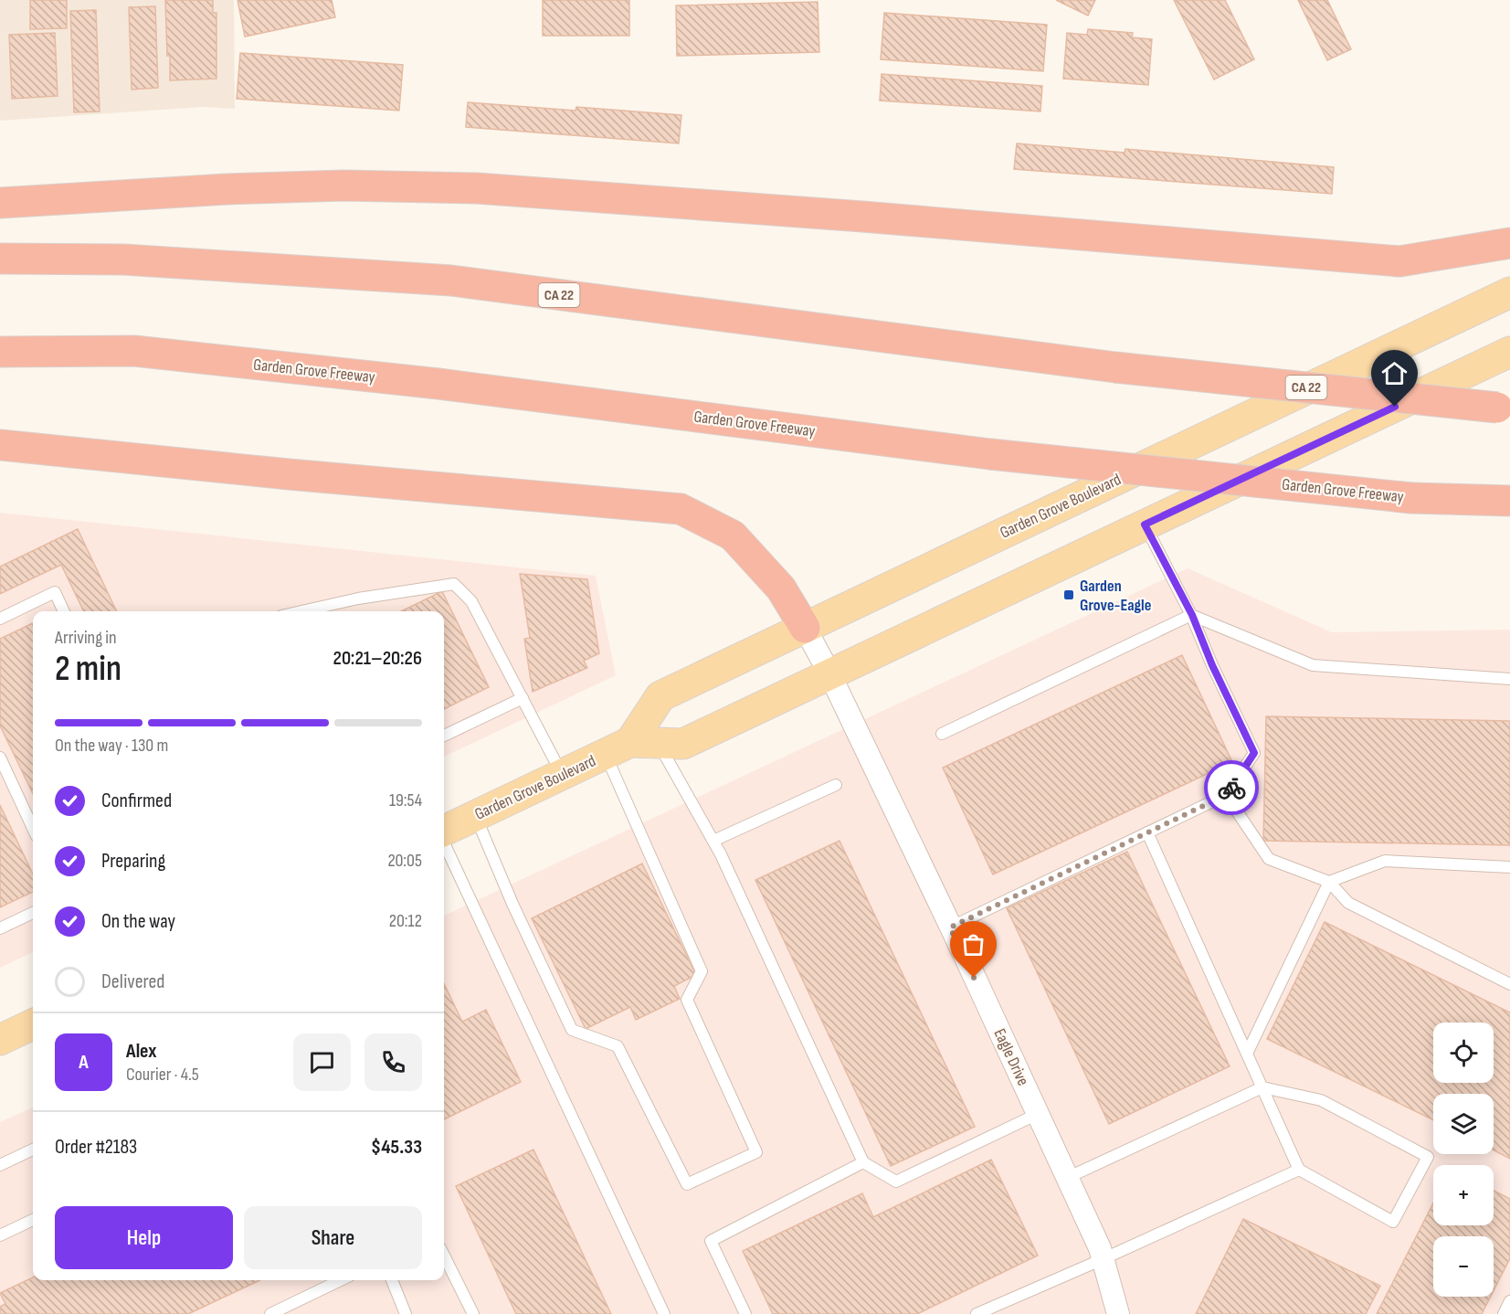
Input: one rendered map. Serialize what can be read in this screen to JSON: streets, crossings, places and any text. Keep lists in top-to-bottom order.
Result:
{
  "streets": {
    "highway": ["CA 22", "Garden Grove Freeway"],
    "main road": ["Garden Grove Boulevard"],
    "street": ["Eagle Drive"]
  },
  "crossings": [
    ["Garden Grove Boulevard", "Eagle Drive"]
  ],
  "places": {
    "transit": ["Garden Grove-Eagle"]
  },
  "page": {
    "heading": ["2 min", "Arriving in", "20:21–20:26"],
    "panel": [
      "Alex",
      "Courier · 4.5",
      "Order #2183",
      "$45.33"
    ],
    "bar": "On the way · 130 m",
    "list": [
      ["Confirmed", "19:54"],
      ["Preparing", "20:05"],
      ["On the way", "20:12"],
      "Delivered"
    ],
    "map_buttons": ["+", "−"],
    "round": "A",
    "buttons": ["Help", "Share"]
  }
}
